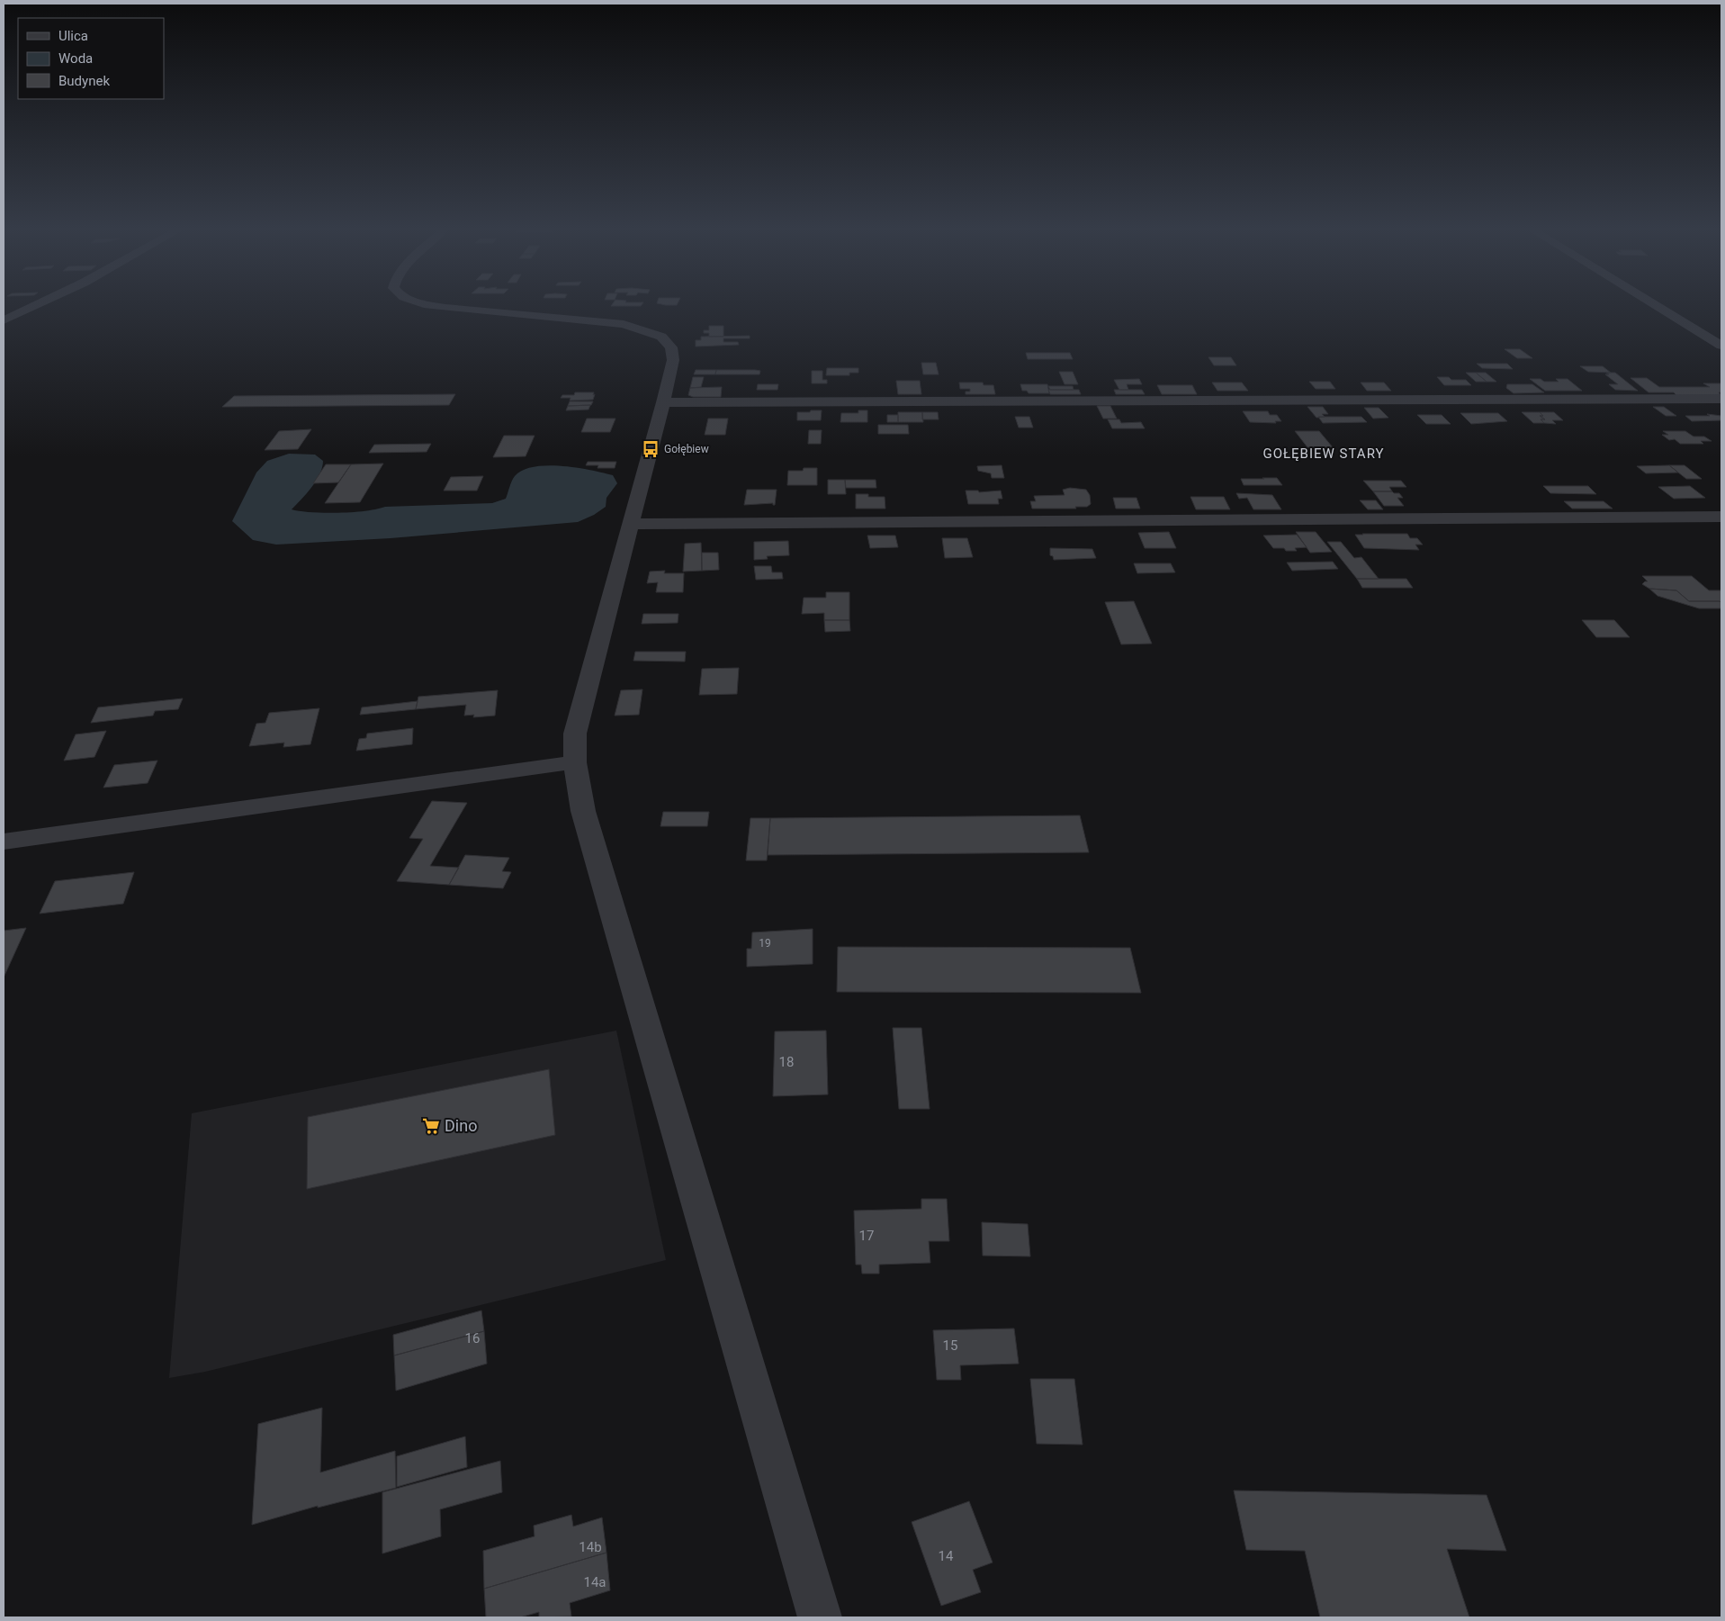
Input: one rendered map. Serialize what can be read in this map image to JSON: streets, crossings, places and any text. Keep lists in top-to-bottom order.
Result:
{
  "districts": ["GOŁĘBIEW STARY"],
  "places": {
    "bus stop": ["Gołębiew"],
    "supermarket": ["Dino"]
  },
  "house_numbers": [
    "19",
    "18",
    "17",
    "16",
    "15",
    "14b",
    "14",
    "14a"
  ],
  "legend": ["Ulica", "Woda", "Budynek"]
}
